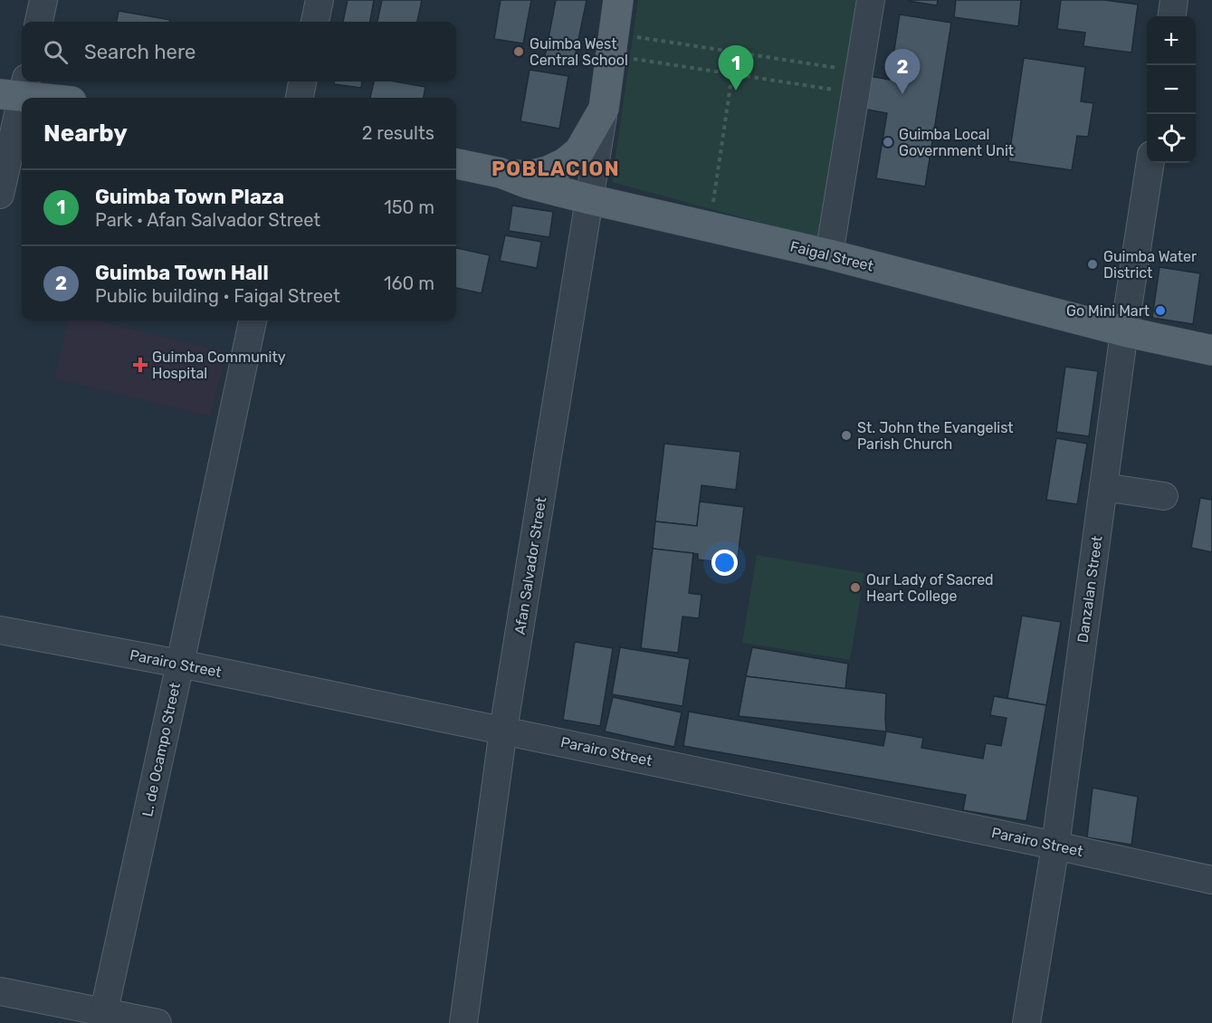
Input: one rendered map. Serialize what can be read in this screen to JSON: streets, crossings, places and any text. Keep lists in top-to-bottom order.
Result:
{
  "streets": {
    "main road": ["Faigal Street", "Afan Salvador Street"],
    "street": ["Danzalan Street", "Parairo Street", "L. de Ocampo Street"]
  },
  "crossings": [
    ["Faigal Street", "Afan Salvador Street"],
    ["Faigal Street", "Danzalan Street"],
    ["Afan Salvador Street", "Parairo Street"],
    ["Danzalan Street", "Parairo Street"],
    ["Parairo Street", "L. de Ocampo Street"]
  ],
  "districts": ["POBLACION"],
  "places": {
    "other": [
      "Guimba West Central School",
      "Guimba Local Government Unit",
      "Guimba Water District",
      "Go Mini Mart",
      "St. John the Evangelist Parish Church",
      "Our Lady of Sacred Heart College"
    ],
    "health": ["Guimba Community Hospital"]
  },
  "page": {
    "map_buttons": ["+", "−"],
    "search": "Search here",
    "pins": ["1", "2"],
    "heading": ["Nearby", "2 results"],
    "list": [
      {
        "mark": "1",
        "name": "Guimba Town Plaza",
        "note": "Park · Afan Salvador Street",
        "value": "150 m"
      },
      {
        "mark": "2",
        "name": "Guimba Town Hall",
        "note": "Public building · Faigal Street",
        "value": "160 m"
      }
    ]
  }
}
